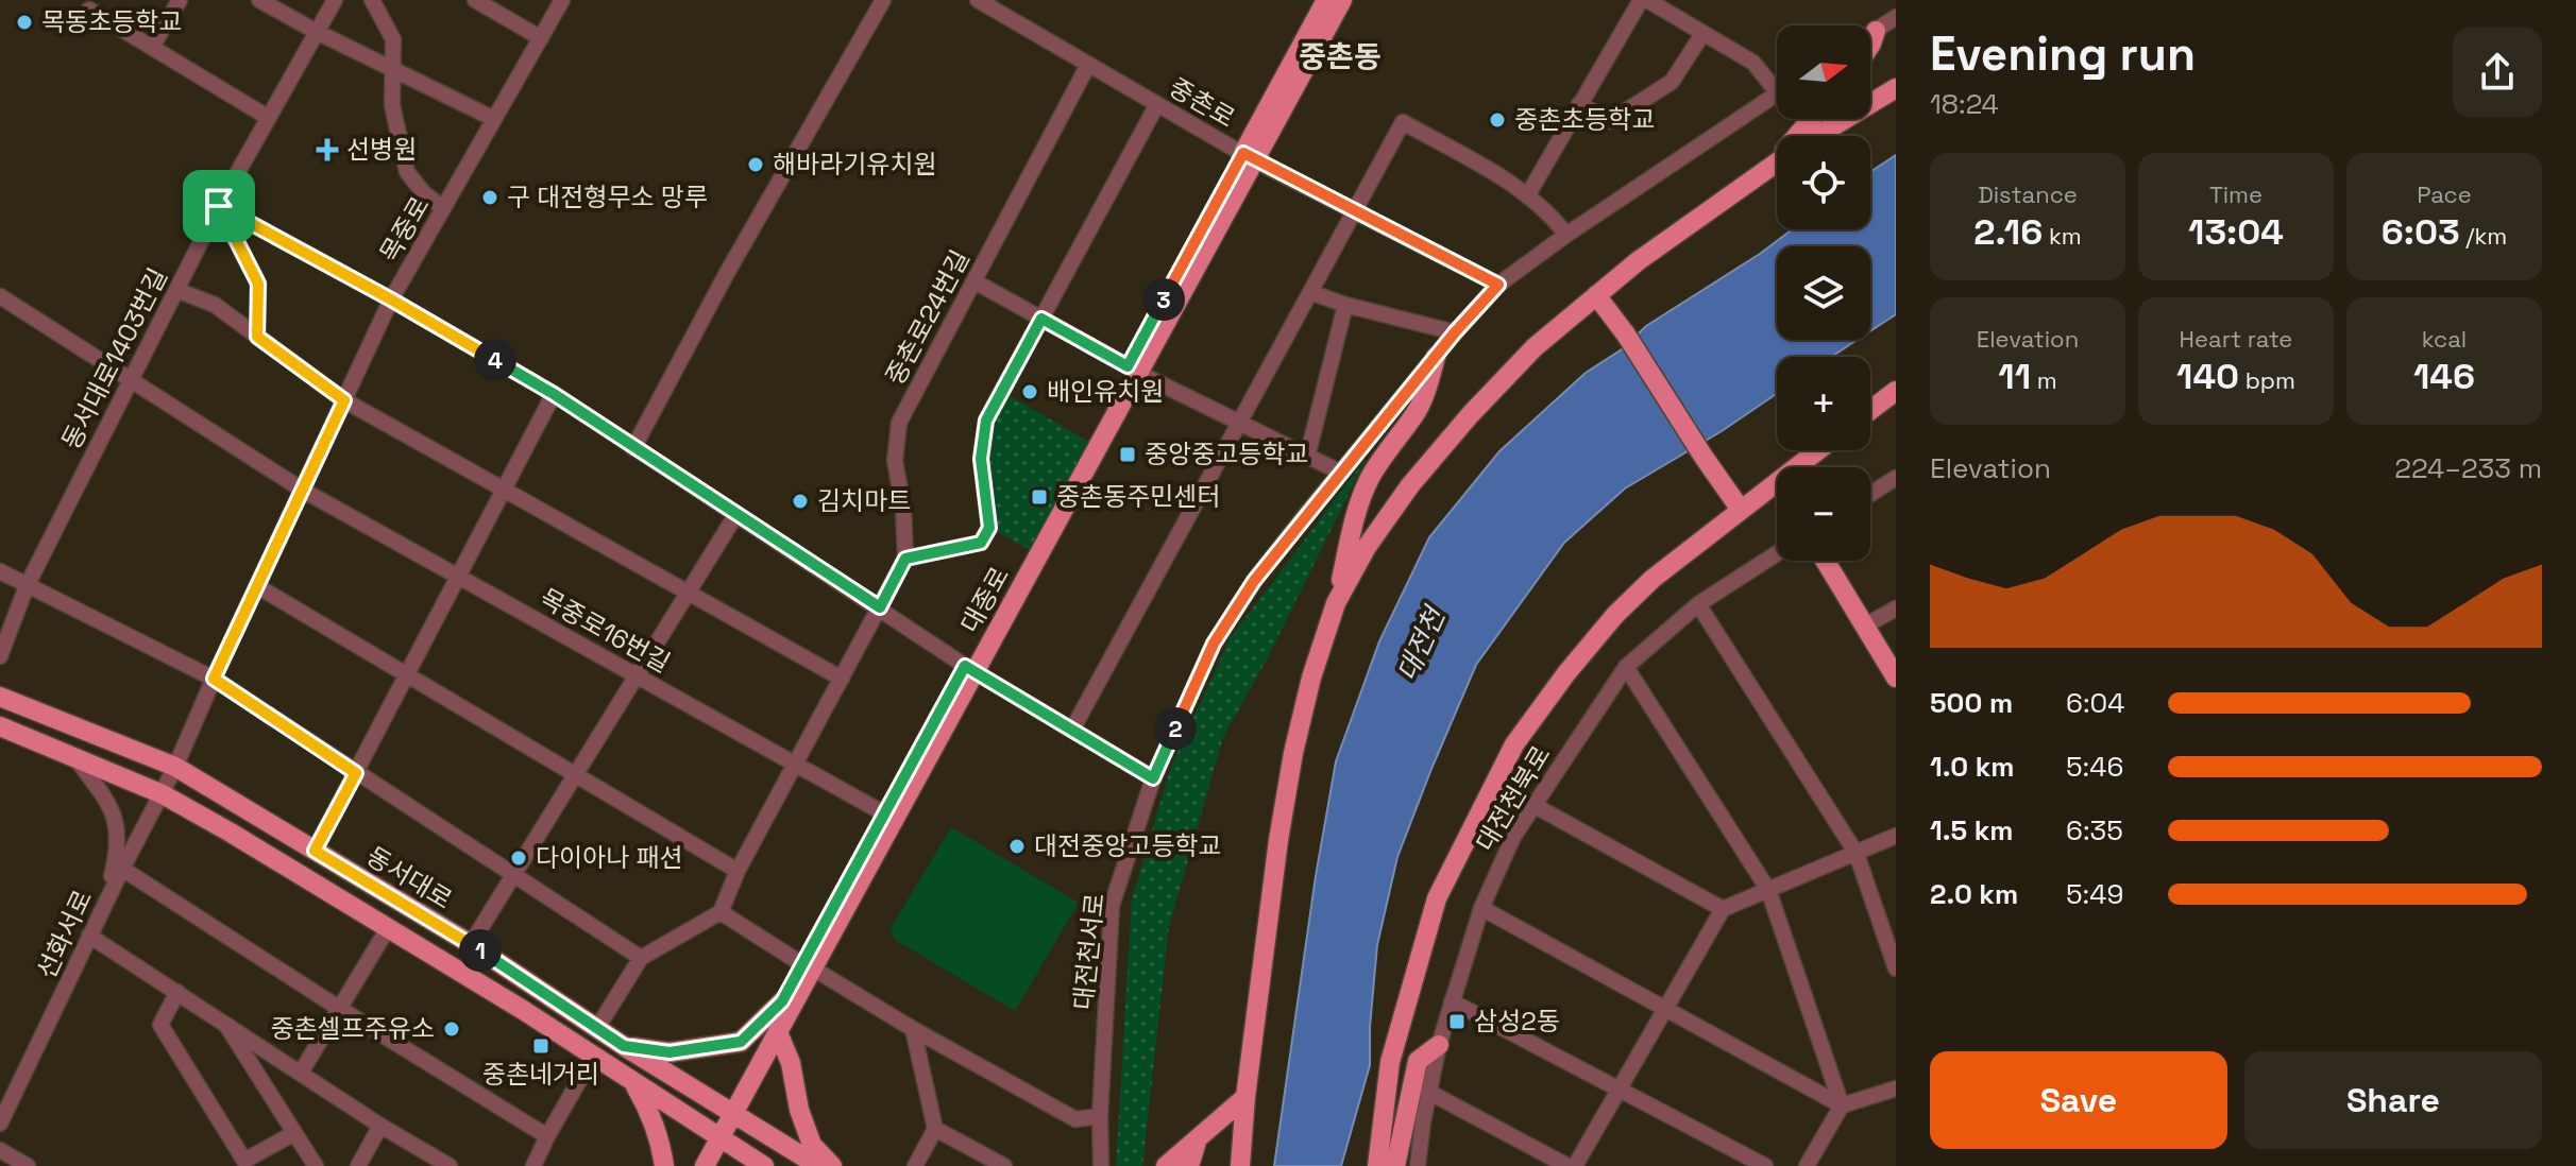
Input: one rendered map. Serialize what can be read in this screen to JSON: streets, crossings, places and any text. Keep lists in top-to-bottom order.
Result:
{
  "streets": {
    "main road": ["대종로", "동서대로"],
    "street": [
      "중촌로",
      "목중로",
      "중촌로24번길",
      "동서대로1403번길",
      "목중로16번길",
      "대전천북로",
      "선화서로",
      "대전천서로"
    ]
  },
  "crossings": [
    ["중촌로", "중촌로24번길"],
    ["중촌로", "대종로"],
    ["중촌로", "대전천서로"],
    ["목중로", "목중로16번길"],
    ["목중로", "동서대로"],
    ["목중로", "선화서로"],
    ["중촌로24번길", "목중로16번길"],
    ["동서대로1403번길", "목중로16번길"],
    ["대종로", "목중로16번길"],
    ["대종로", "동서대로"],
    ["동서대로", "선화서로"]
  ],
  "districts": ["중촌동"],
  "water": ["대전천"],
  "places": {
    "other": [
      "목동초등학교",
      "중촌초등학교",
      "해바라기유치원",
      "구 대전형무소 망루",
      "배인유치원",
      "김치마트",
      "대전중앙고등학교",
      "다이아나 패션",
      "중촌셀프주유소"
    ],
    "health": ["선병원"],
    "transit": [
      "중앙중고등학교",
      "중촌동주민센터",
      "삼성2동",
      "중촌네거리"
    ]
  },
  "north": "right",
  "page": {
    "heading": ["Evening run", "18:24"],
    "map_buttons": ["+", "−"],
    "stats": [
      ["Distance", "2.16 km"],
      ["Time", "13:04"],
      ["Pace", "6:03 /km"],
      ["Elevation", "11 m"],
      ["Heart rate", "140 bpm"],
      ["kcal", "146"]
    ],
    "pins": [
      "3",
      "4",
      "2",
      "1"
    ],
    "chart": ["Elevation", "224–233 m"],
    "list": [
      {
        "name": "500 m",
        "note": "6:04"
      },
      {
        "name": "1.0 km",
        "note": "5:46"
      },
      {
        "name": "1.5 km",
        "note": "6:35"
      },
      {
        "name": "2.0 km",
        "note": "5:49"
      }
    ],
    "buttons": ["Save", "Share"]
  }
}
